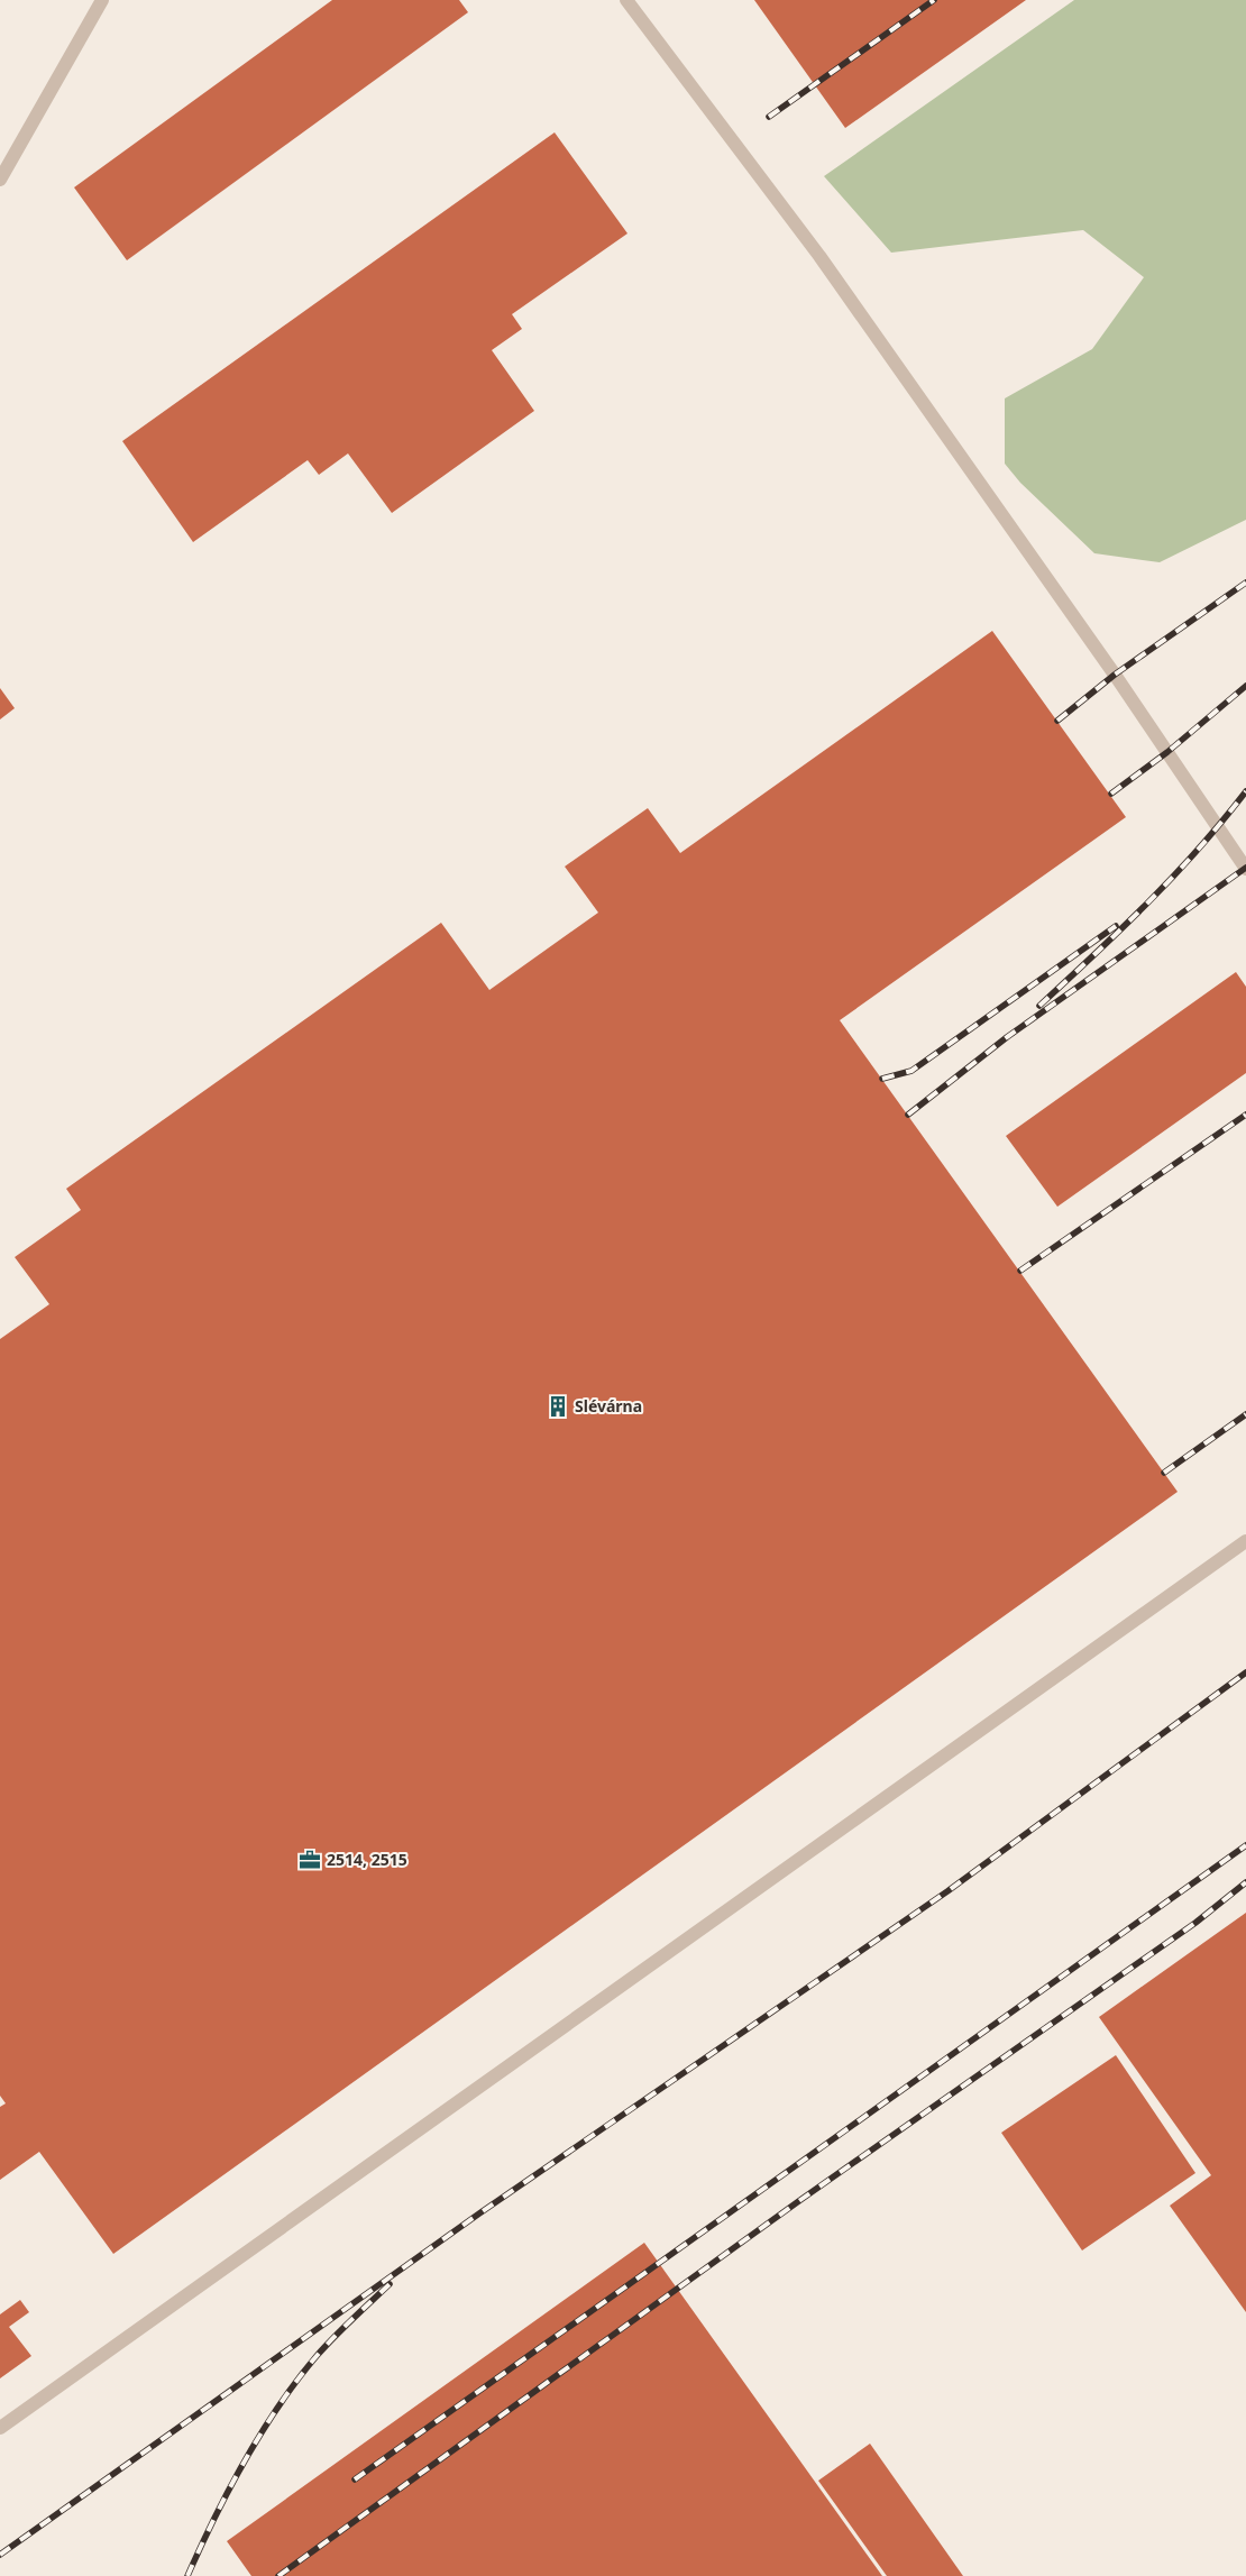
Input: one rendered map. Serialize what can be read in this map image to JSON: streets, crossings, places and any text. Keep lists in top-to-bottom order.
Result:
{
  "places": {
    "building": ["Slévárna"],
    "office": ["2514, 2515"]
  }
}
